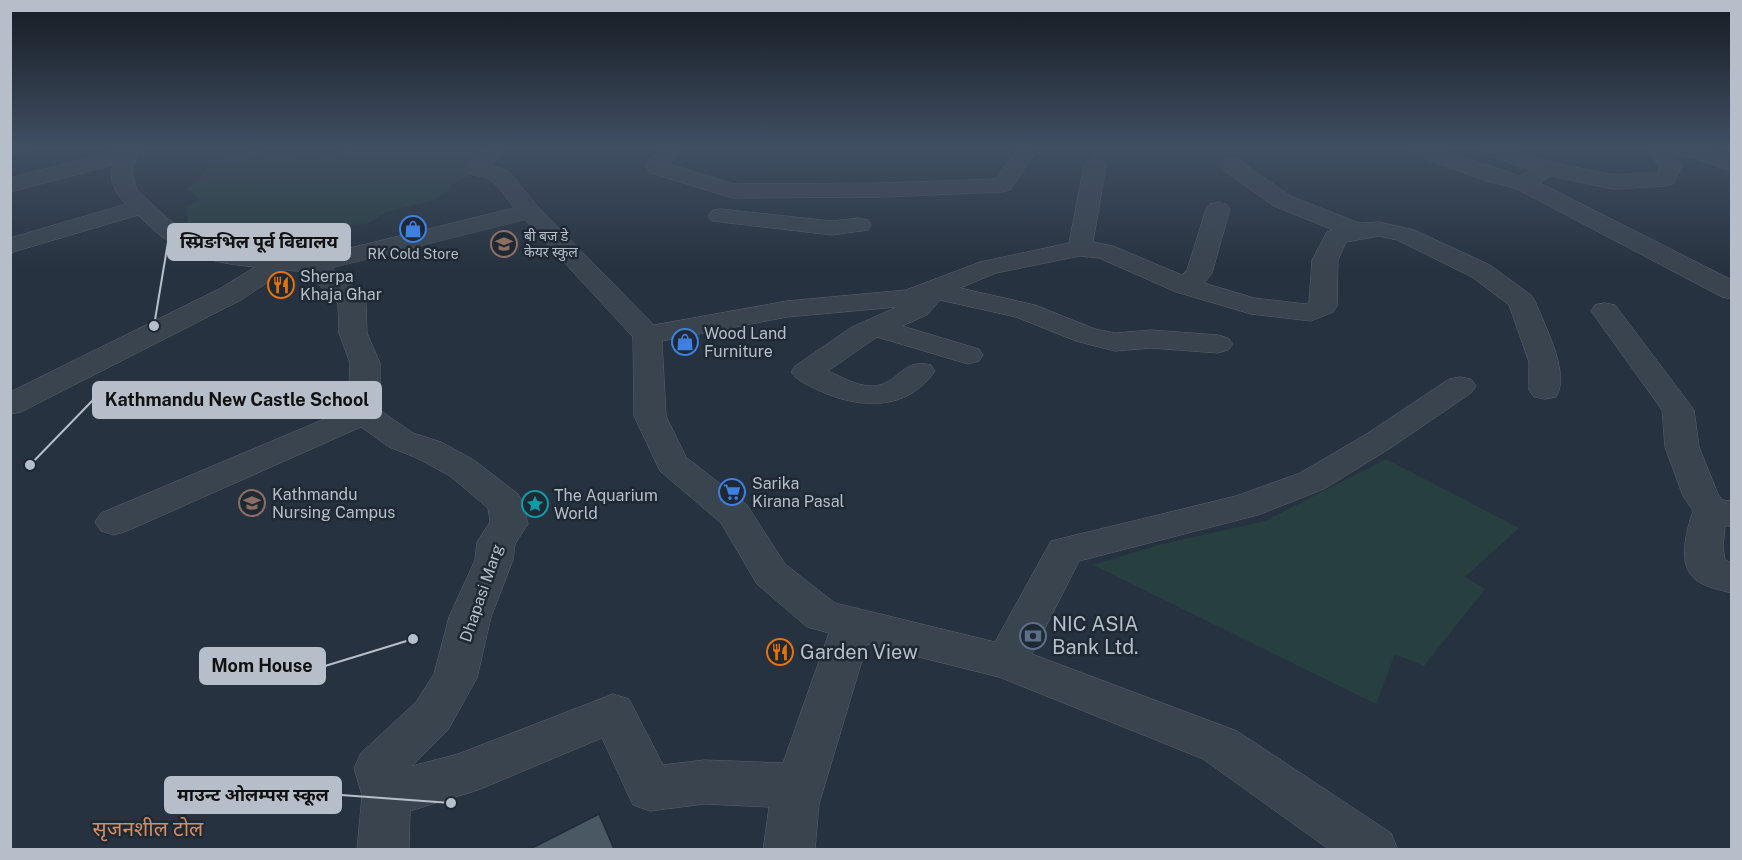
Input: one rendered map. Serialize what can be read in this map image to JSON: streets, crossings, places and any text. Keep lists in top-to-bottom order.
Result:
{
  "streets": {
    "street": ["Dhapasi Marg"]
  },
  "districts": ["सृजनशील टोल"],
  "places": {
    "shop": ["RK Cold Store", "Wood Land Furniture"],
    "school or university": ["बी बज डे केयर स्कुल", "Kathmandu Nursing Campus"],
    "restaurant": ["Sherpa Khaja Ghar", "Garden View"],
    "other": [
      "स्प्रिङभिल पूर्व विद्यालय",
      "Kathmandu New Castle School",
      "Mom House",
      "माउन्ट ओलम्पस स्कूल"
    ],
    "supermarket": ["Sarika Kirana Pasal"],
    "place": ["The Aquarium World"],
    "bank": ["NIC ASIA Bank Ltd."]
  }
}
